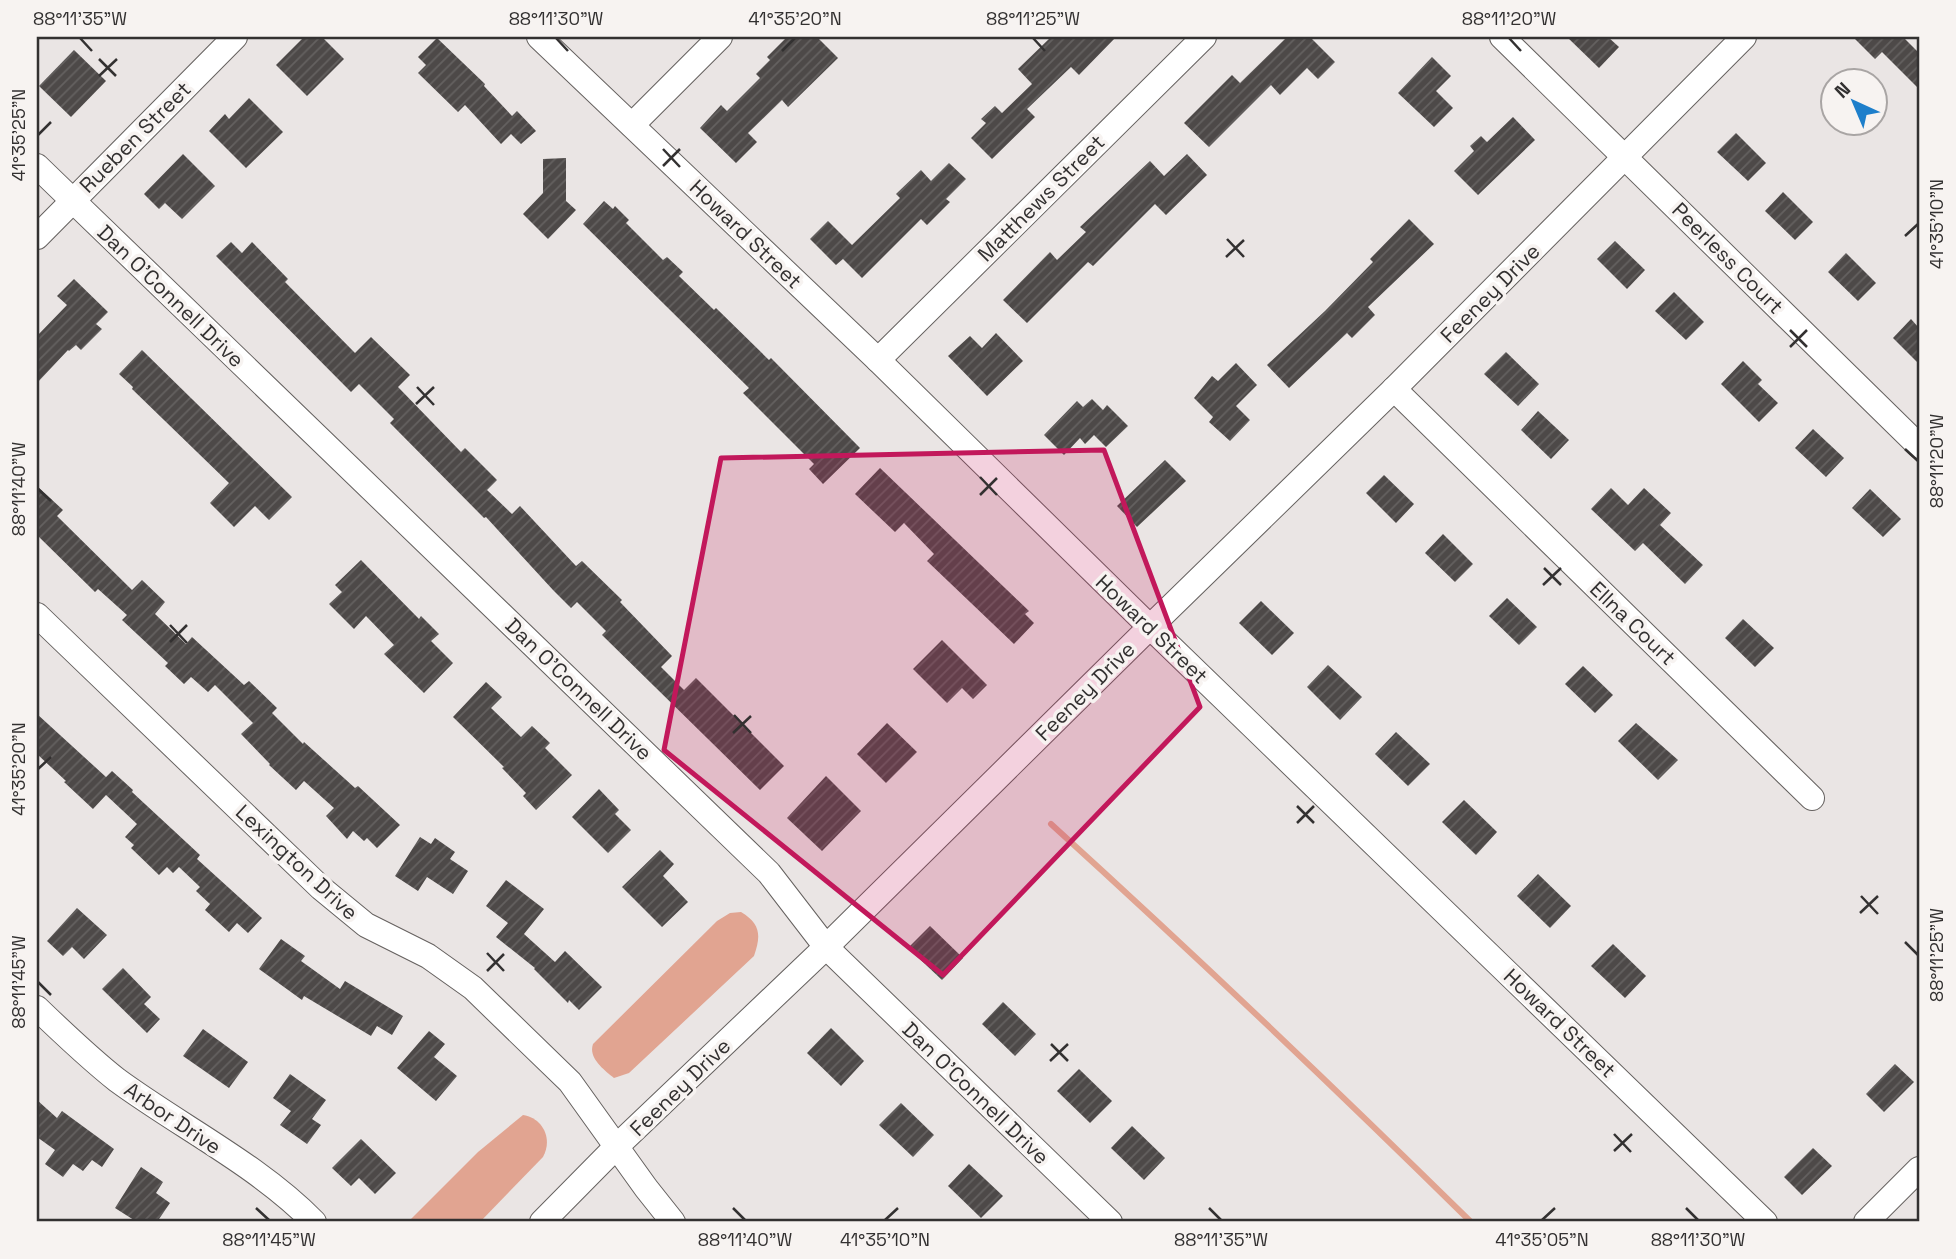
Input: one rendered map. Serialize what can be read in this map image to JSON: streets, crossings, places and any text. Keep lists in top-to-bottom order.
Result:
{
  "streets": {
    "street": [
      "Rueben Street",
      "Matthews Street",
      "Howard Street",
      "Peerless Court",
      "Feeney Drive",
      "Dan O'Connell Drive",
      "Ellna Court",
      "Lexington Drive",
      "Arbor Drive"
    ]
  },
  "crossings": [
    ["Rueben Street", "Dan O'Connell Drive"],
    ["Matthews Street", "Howard Street"],
    ["Howard Street", "Feeney Drive"],
    ["Peerless Court", "Feeney Drive"],
    ["Feeney Drive", "Dan O'Connell Drive"],
    ["Feeney Drive", "Ellna Court"],
    ["Feeney Drive", "Lexington Drive"]
  ],
  "north": "top left",
  "coordinates": [
    "88°11'35\"W",
    "88°11'30\"W",
    "41°35'20\"N",
    "88°11'25\"W",
    "88°11'20\"W",
    "41°35'25\"N",
    "41°35'10\"N",
    "88°11'40\"W",
    "88°11'45\"W",
    "41°35'05\"N"
  ]
}
